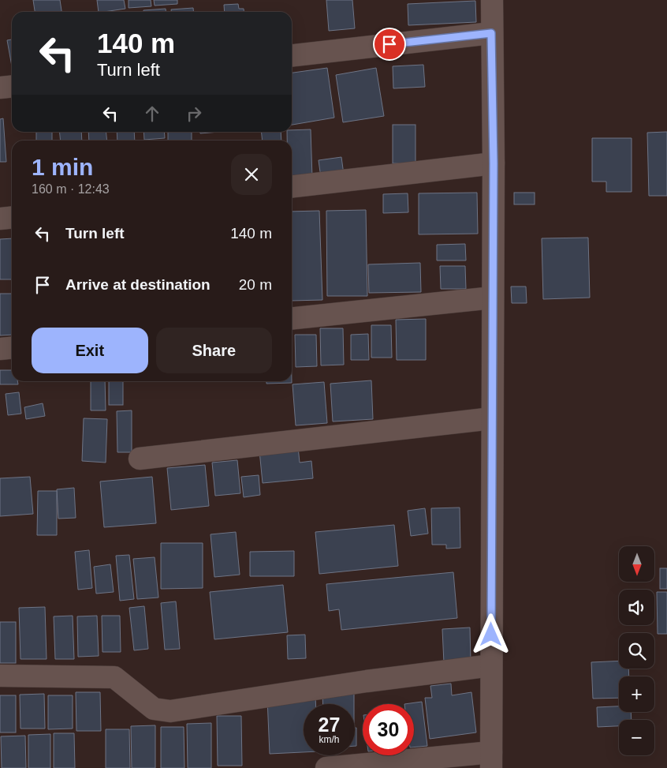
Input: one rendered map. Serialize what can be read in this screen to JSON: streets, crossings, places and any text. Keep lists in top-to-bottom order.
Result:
{
  "north": "bottom",
  "page": {
    "turn": ["140 m", "Turn left"],
    "heading": ["1 min", "160 m · 12:43"],
    "list": [
      {
        "name": "Turn left",
        "value": "140 m"
      },
      {
        "name": "Arrive at destination",
        "value": "20 m"
      }
    ],
    "buttons": ["Exit", "Share"],
    "map_buttons": ["+", "−"],
    "speed": "27 km/h",
    "limit": "30"
  }
}
